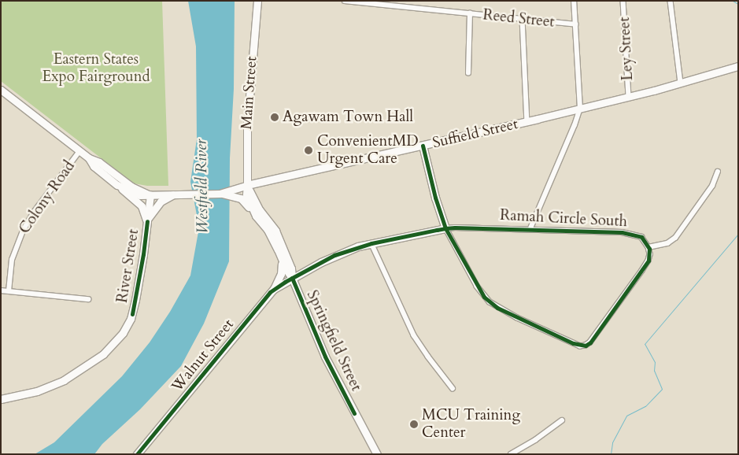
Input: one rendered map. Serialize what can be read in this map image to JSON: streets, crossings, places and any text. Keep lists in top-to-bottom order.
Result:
{
  "streets": {
    "main road": [
      "Main Street",
      "Suffield Street",
      "River Street",
      "Springfield Street",
      "Walnut Street"
    ],
    "street": [
      "Reed Street",
      "Ley Street",
      "Colony Road",
      "Ramah Circle South"
    ]
  },
  "crossings": [
    ["Ley Street", "Suffield Street"],
    ["Main Street", "Suffield Street"],
    ["Main Street", "Springfield Street"],
    ["Suffield Street", "River Street"],
    ["Suffield Street", "Springfield Street"],
    ["Ramah Circle South", "Walnut Street"],
    ["Springfield Street", "Walnut Street"]
  ],
  "water": ["Westfield River"],
  "parks": ["Eastern States Expo Fairground"],
  "places": ["Agawam Town Hall", "ConvenientMD Urgent Care", "MCU Training Center"]
}
